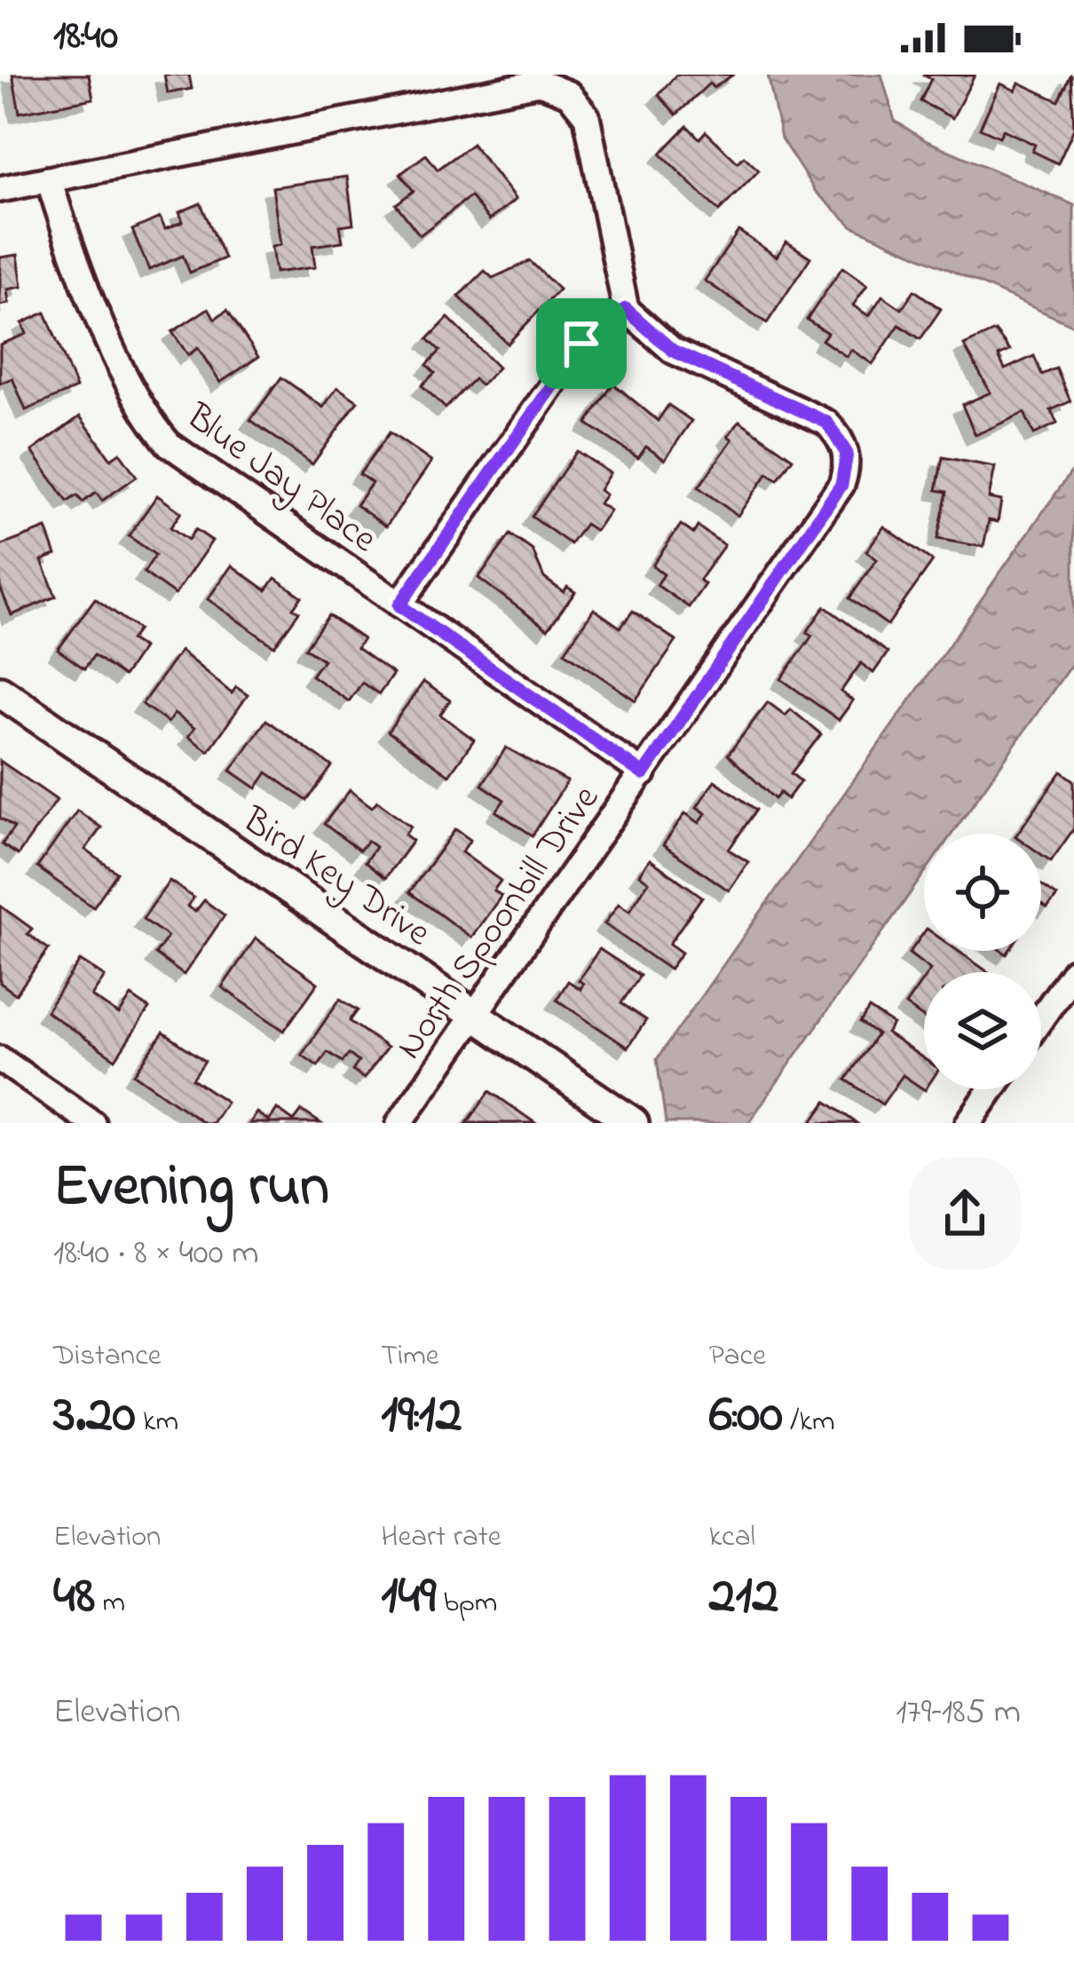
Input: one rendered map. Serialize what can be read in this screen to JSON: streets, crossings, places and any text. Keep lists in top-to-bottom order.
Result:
{
  "streets": {
    "street": ["Blue Jay Place", "Bird Key Drive", "North Spoonbill Drive"]
  },
  "crossings": [
    ["Blue Jay Place", "North Spoonbill Drive"],
    ["Bird Key Drive", "North Spoonbill Drive"]
  ],
  "page": {
    "status": "18:40",
    "heading": ["Evening run", "18:40 · 8 × 400 m"],
    "stats": [
      ["Distance", "3.20 km"],
      ["Time", "19:12"],
      ["Pace", "6:00 /km"],
      ["Elevation", "48 m"],
      ["Heart rate", "149 bpm"],
      ["kcal", "212"]
    ],
    "chart": ["Elevation", "179–185 m"]
  }
}
